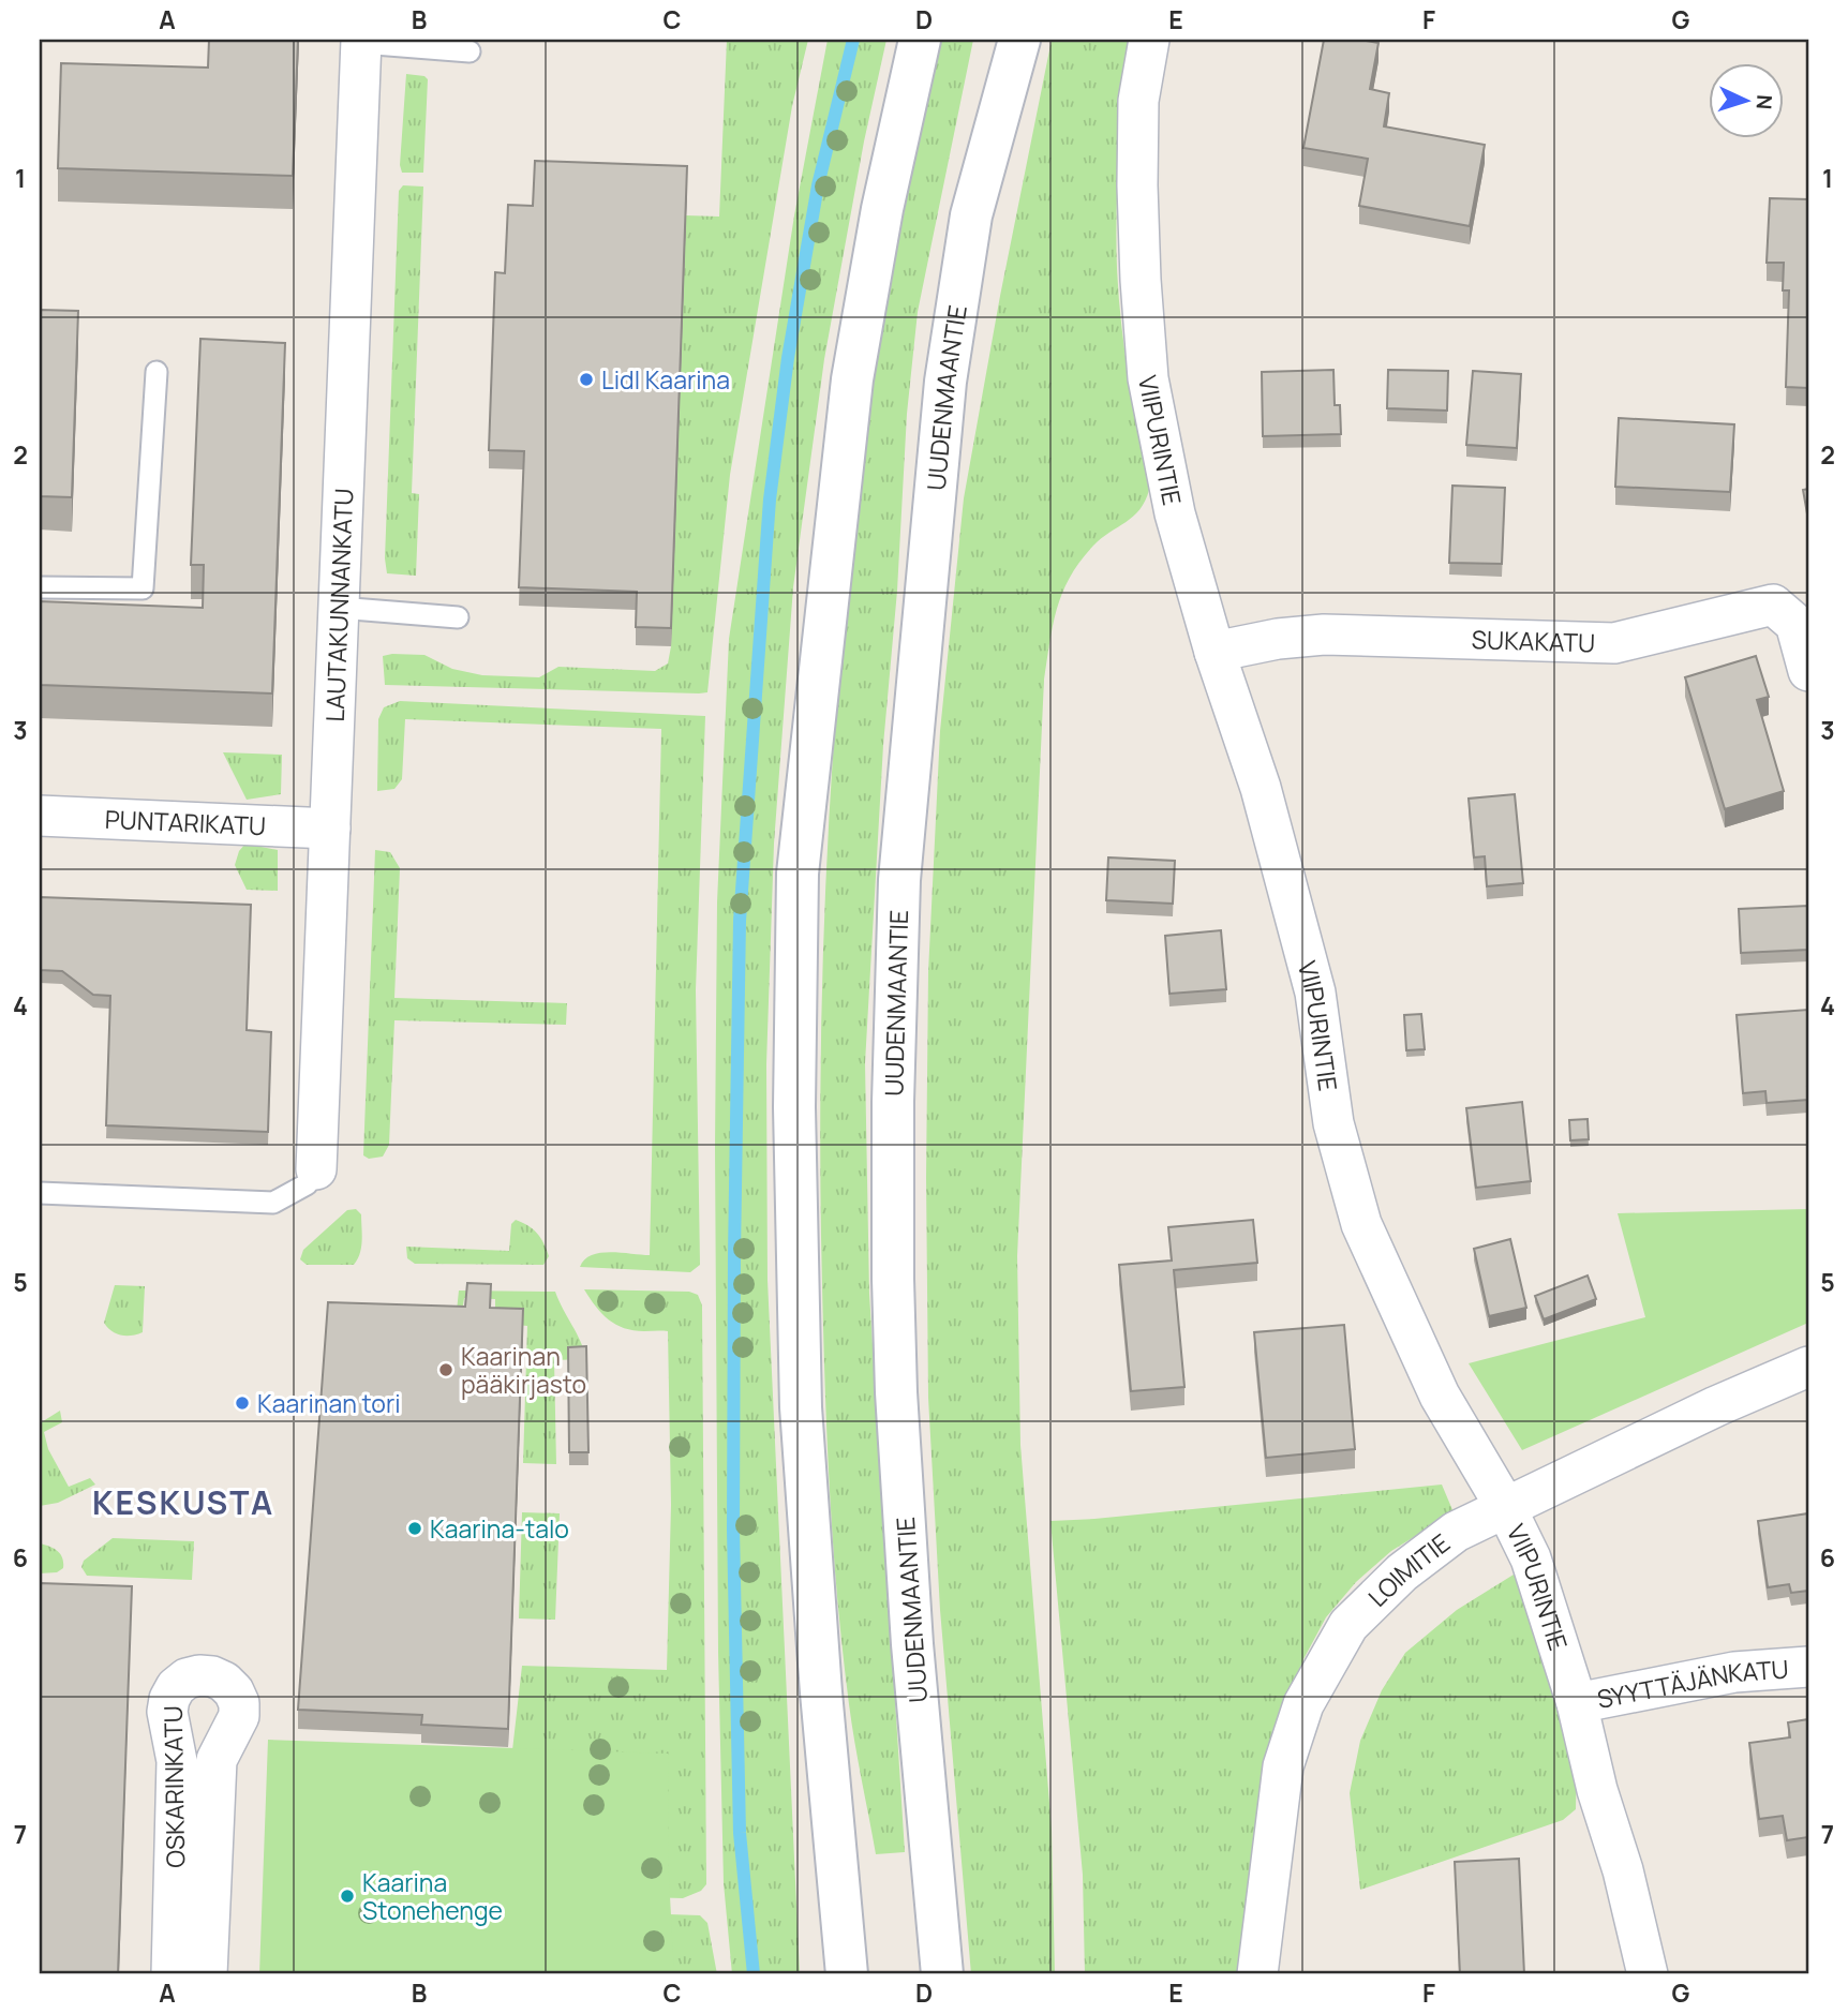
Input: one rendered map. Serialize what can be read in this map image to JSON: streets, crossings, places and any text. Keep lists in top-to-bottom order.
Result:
{
  "streets": {
    "main road": ["UUDENMAANTIE"],
    "street": [
      "VIIPURINTIE",
      "LAUTAKUNNANKATU",
      "SUKAKATU",
      "PUNTARIKATU",
      "LOIMITIE",
      "SYYTTÄJÄNKATU",
      "OSKARINKATU"
    ]
  },
  "crossings": [
    ["VIIPURINTIE", "SUKAKATU"],
    ["VIIPURINTIE", "LOIMITIE"],
    ["VIIPURINTIE", "SYYTTÄJÄNKATU"],
    ["LAUTAKUNNANKATU", "PUNTARIKATU"]
  ],
  "districts": ["KESKUSTA"],
  "places": [
    "Lidl Kaarina",
    "Kaarinan pääkirjasto",
    "Kaarinan tori",
    "Kaarina-talo",
    "Kaarina Stonehenge"
  ],
  "north": "right",
  "grid": {
    "columns": [
      "A",
      "B",
      "C",
      "D",
      "E",
      "F",
      "G"
    ],
    "rows": [
      "1",
      "2",
      "3",
      "4",
      "5",
      "6",
      "7"
    ]
  }
}
